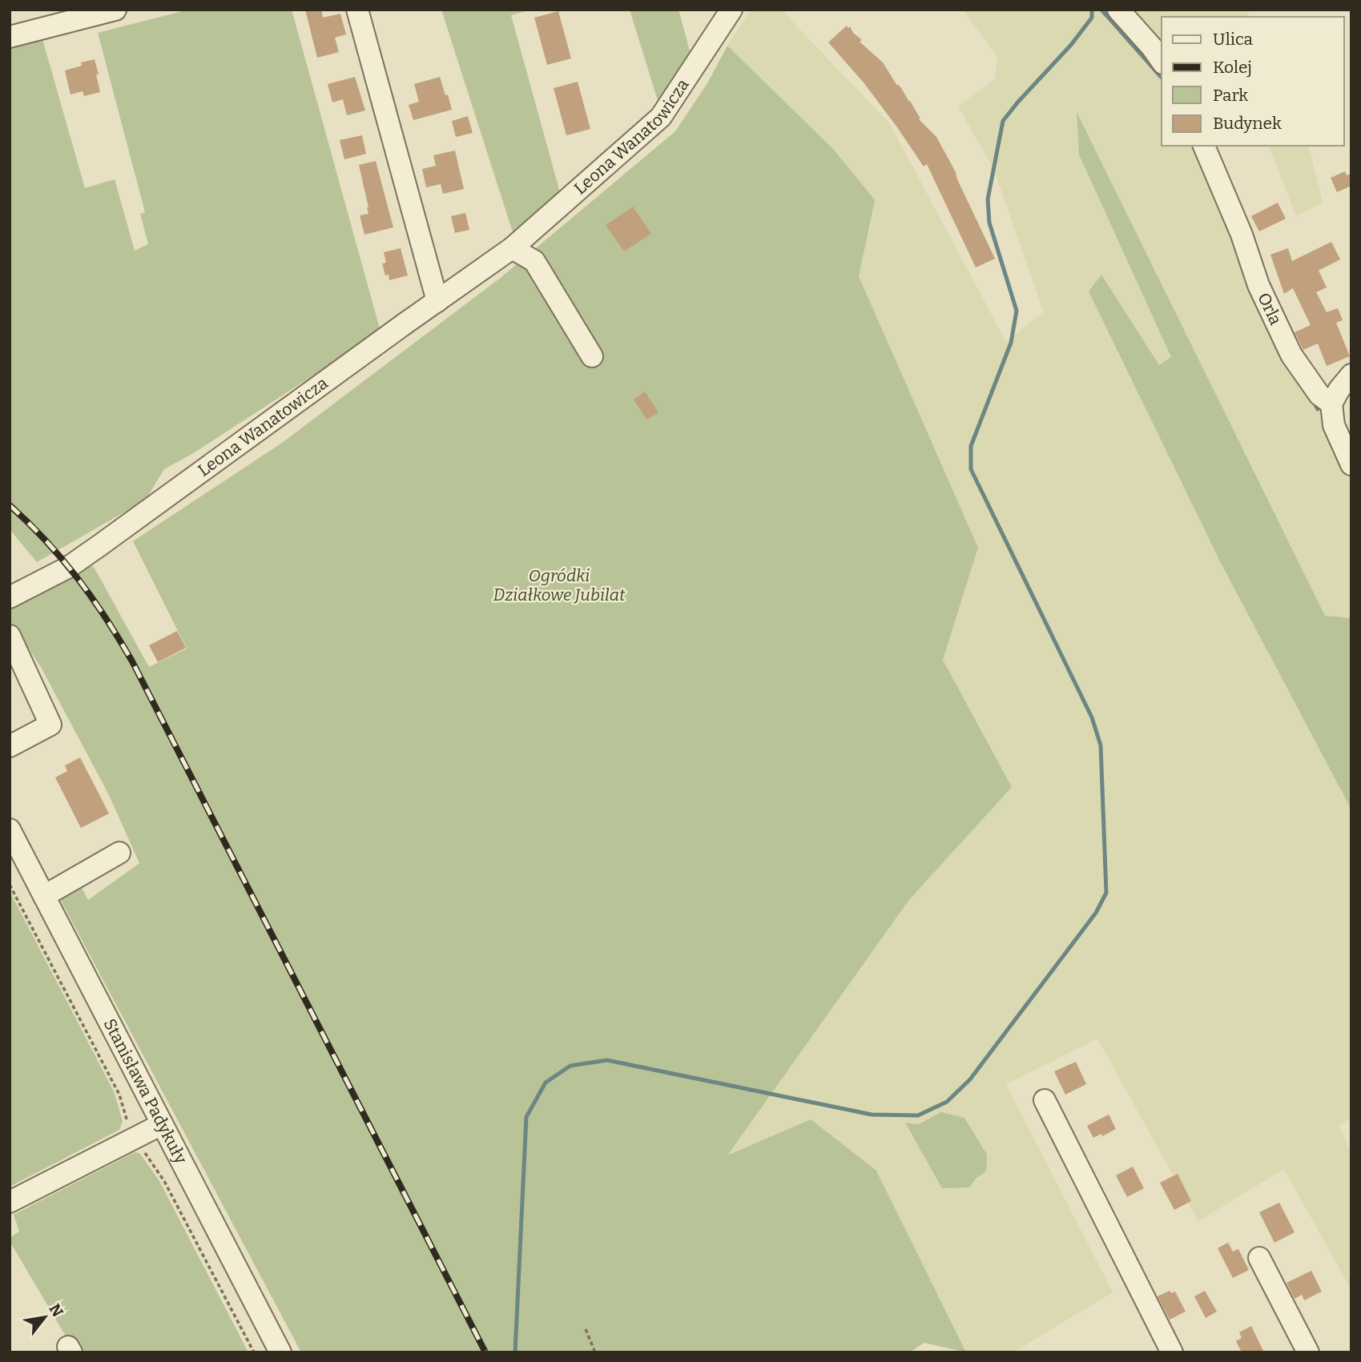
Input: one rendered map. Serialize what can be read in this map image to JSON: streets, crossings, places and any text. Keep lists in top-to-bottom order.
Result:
{
  "streets": {
    "street": ["Leona Wanatowicza", "Orla", "Stanisława Padykuły"]
  },
  "parks": ["Ogródki Działkowe Jubilat"],
  "legend": [
    "Ulica",
    "Kolej",
    "Park",
    "Budynek"
  ],
  "north": "top right"
}
